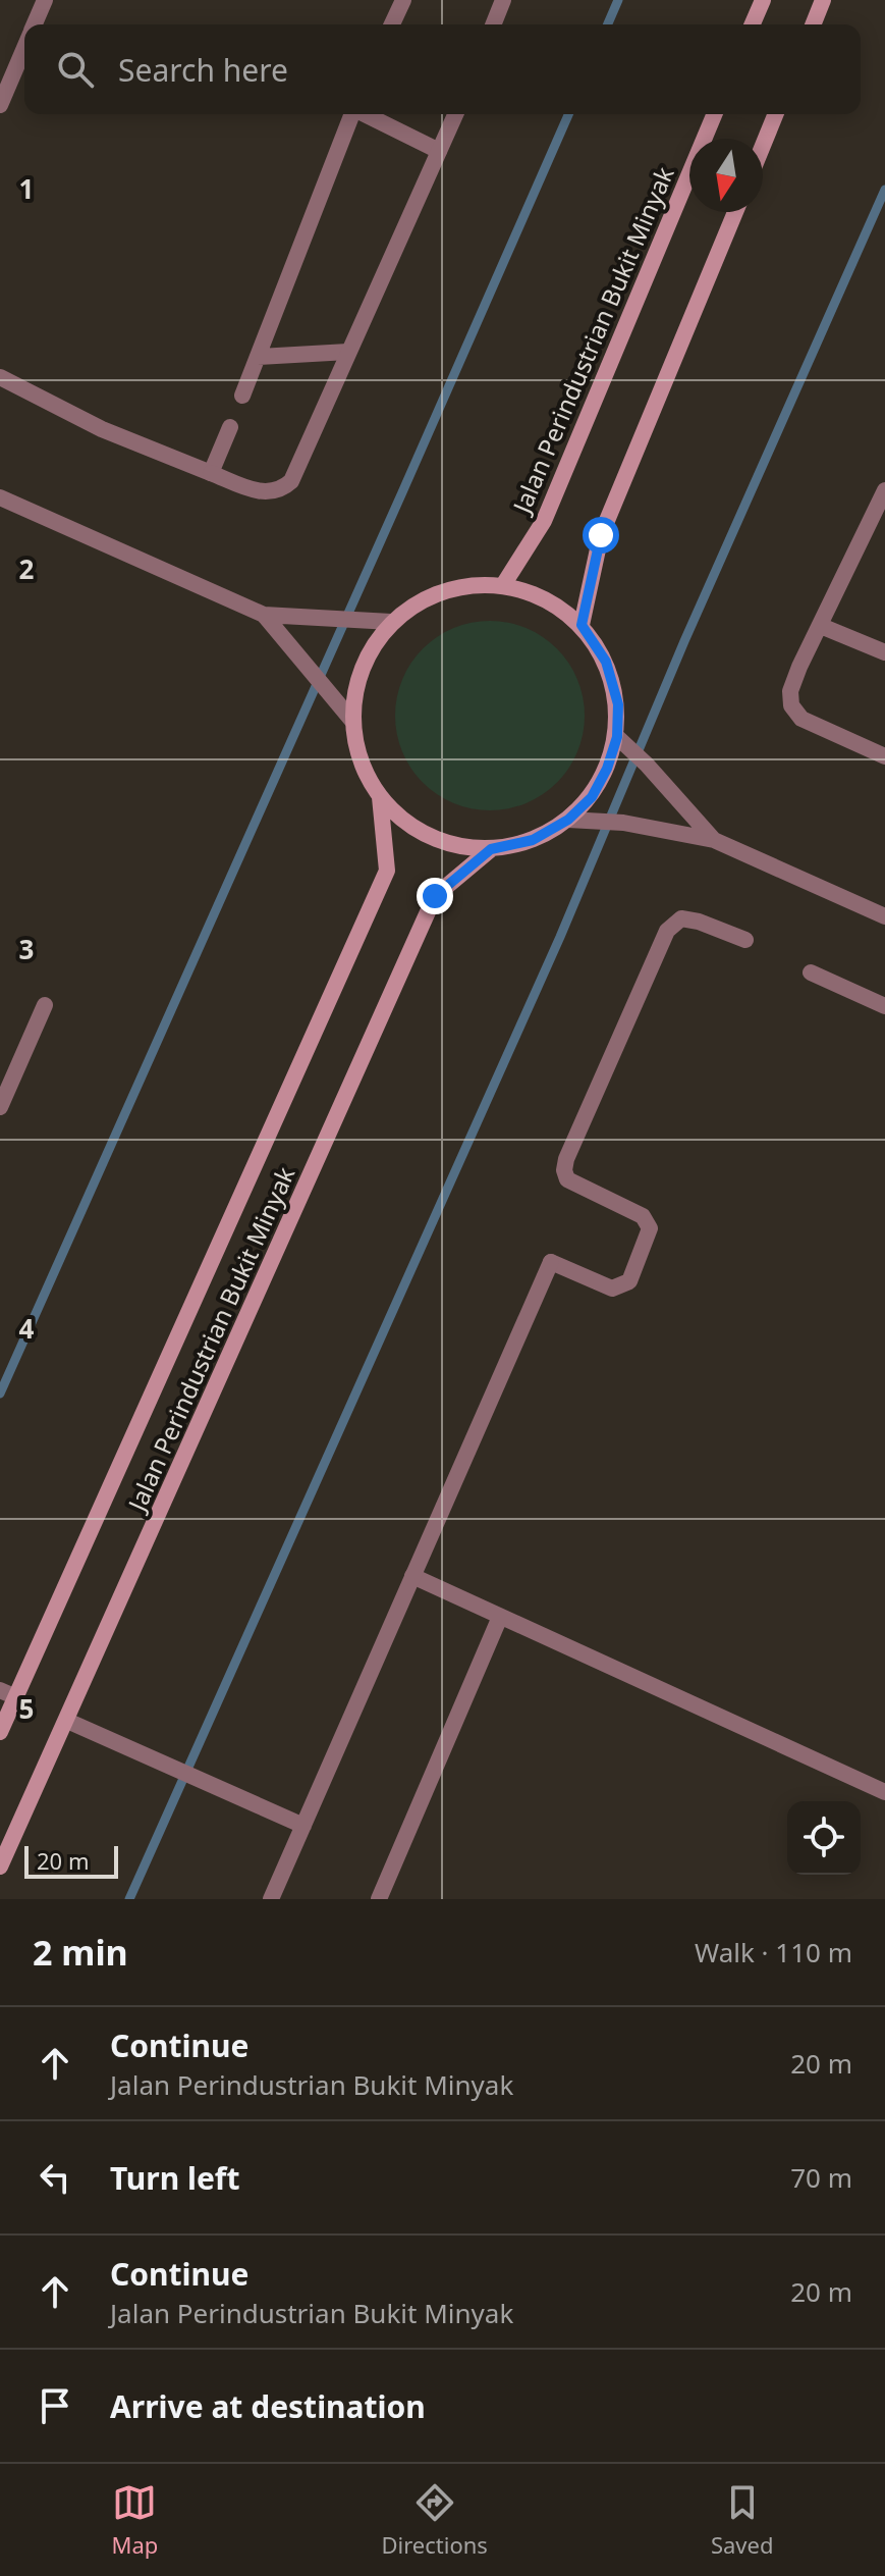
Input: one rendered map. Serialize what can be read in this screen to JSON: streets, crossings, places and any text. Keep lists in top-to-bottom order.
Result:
{
  "streets": {
    "main road": ["Jalan Perindustrian Bukit Minyak"]
  },
  "scale_bar": "20 m",
  "north": "bottom",
  "page": {
    "search": "Search here",
    "scale": "20 m",
    "heading": ["2 min", "Walk · 110 m"],
    "list": [
      ["Continue", "Jalan Perindustrian Bukit Minyak", "20 m"],
      ["Turn left", "70 m"],
      ["Continue", "Jalan Perindustrian Bukit Minyak", "20 m"],
      "Arrive at destination"
    ],
    "nav": ["Map", "Directions", "Saved"]
  },
  "grid": {
    "rows": [
      "1",
      "2",
      "3",
      "4",
      "5"
    ]
  }
}
